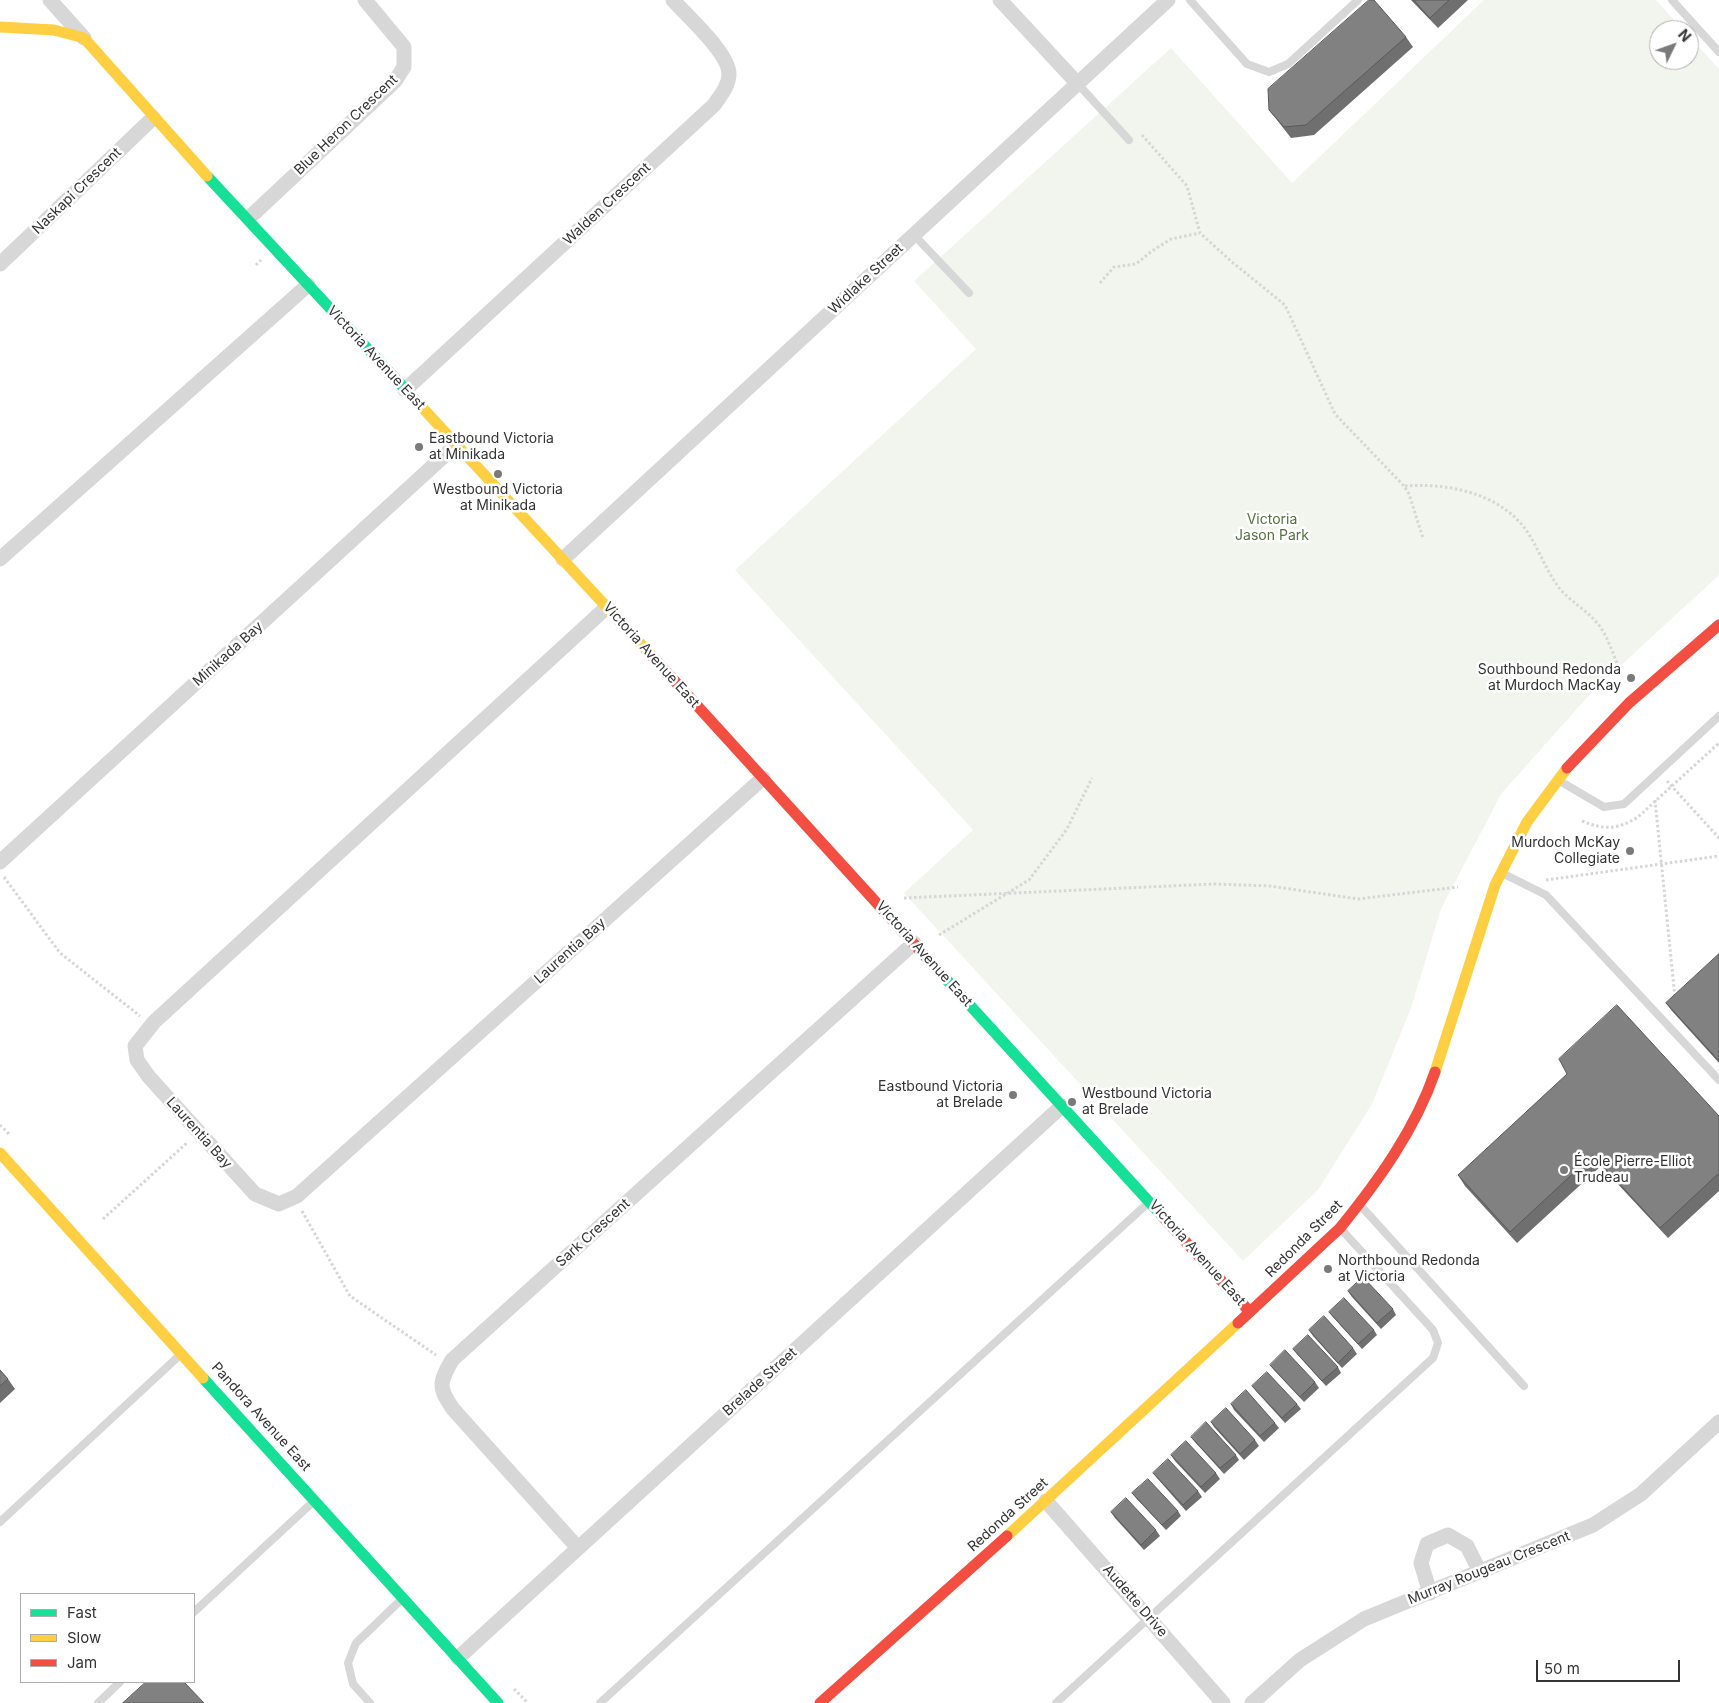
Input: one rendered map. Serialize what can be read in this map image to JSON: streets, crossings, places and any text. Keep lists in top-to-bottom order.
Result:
{
  "streets": {
    "street": [
      "Blue Heron Crescent",
      "Naskapi Crescent",
      "Walden Crescent",
      "Widlake Street",
      "Victoria Avenue East",
      "Minikada Bay",
      "Laurentia Bay",
      "Sark Crescent",
      "Redonda Street",
      "Brelade Street",
      "Pandora Avenue East",
      "Murray Rougeau Crescent",
      "Audette Drive"
    ]
  },
  "crossings": [
    ["Blue Heron Crescent", "Victoria Avenue East"],
    ["Naskapi Crescent", "Victoria Avenue East"],
    ["Walden Crescent", "Victoria Avenue East"],
    ["Widlake Street", "Victoria Avenue East"],
    ["Victoria Avenue East", "Minikada Bay"],
    ["Victoria Avenue East", "Laurentia Bay"],
    ["Victoria Avenue East", "Sark Crescent"],
    ["Victoria Avenue East", "Redonda Street"],
    ["Victoria Avenue East", "Brelade Street"],
    ["Sark Crescent", "Brelade Street"],
    ["Redonda Street", "Audette Drive"],
    ["Brelade Street", "Pandora Avenue East"]
  ],
  "parks": ["Victoria Jason Park"],
  "places": [
    "Eastbound Victoria at Minikada",
    "Westbound Victoria at Minikada",
    "Southbound Redonda at Murdoch MacKay",
    "Murdoch McKay Collegiate",
    "Eastbound Victoria at Brelade",
    "Westbound Victoria at Brelade",
    "École Pierre-Elliot Trudeau",
    "Northbound Redonda at Victoria"
  ],
  "legend": ["Fast", "Slow", "Jam"],
  "scale_bar": "50 m",
  "north": "top right"
}
